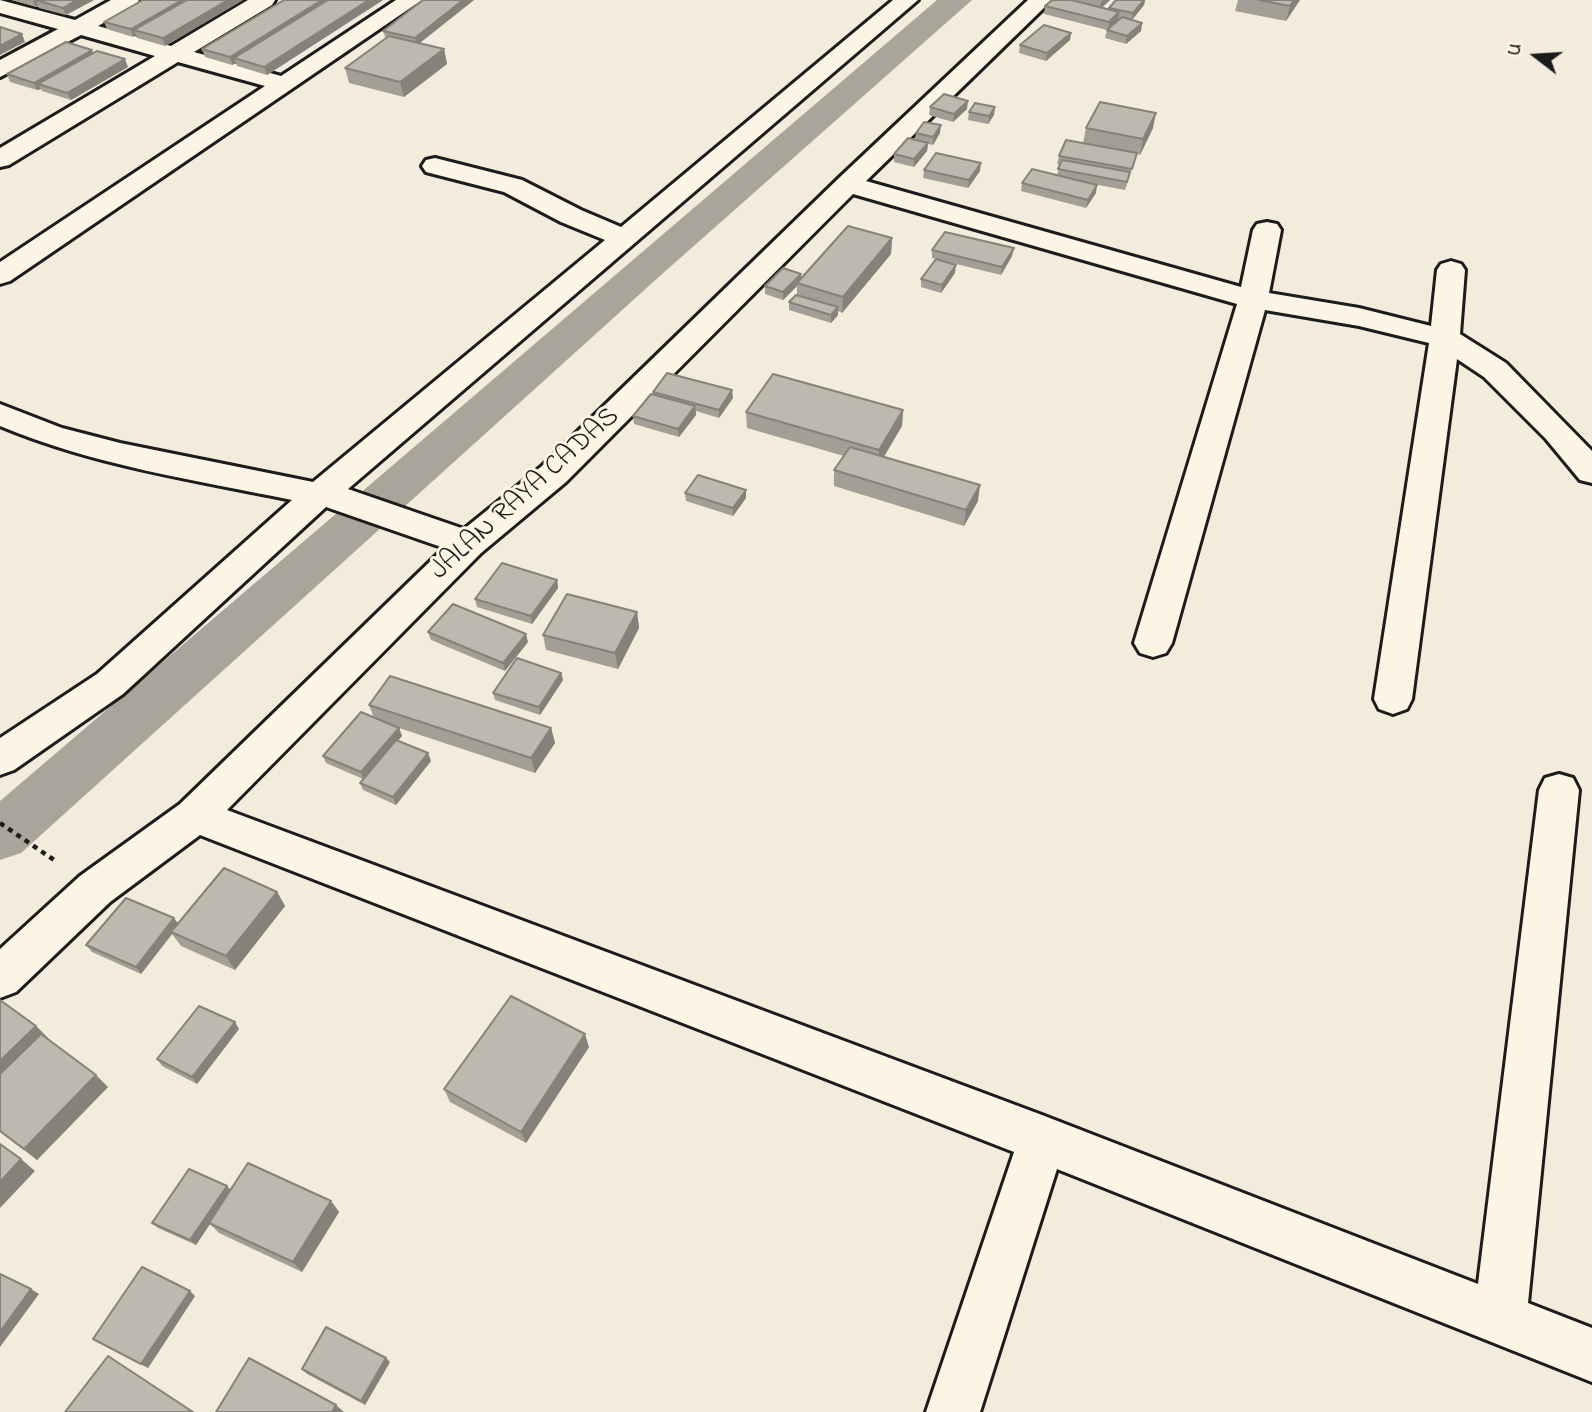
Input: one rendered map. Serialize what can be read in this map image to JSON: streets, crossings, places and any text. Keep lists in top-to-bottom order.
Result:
{
  "streets": {
    "street": ["JALAN RAYA CADAS"]
  },
  "north": "left"
}
